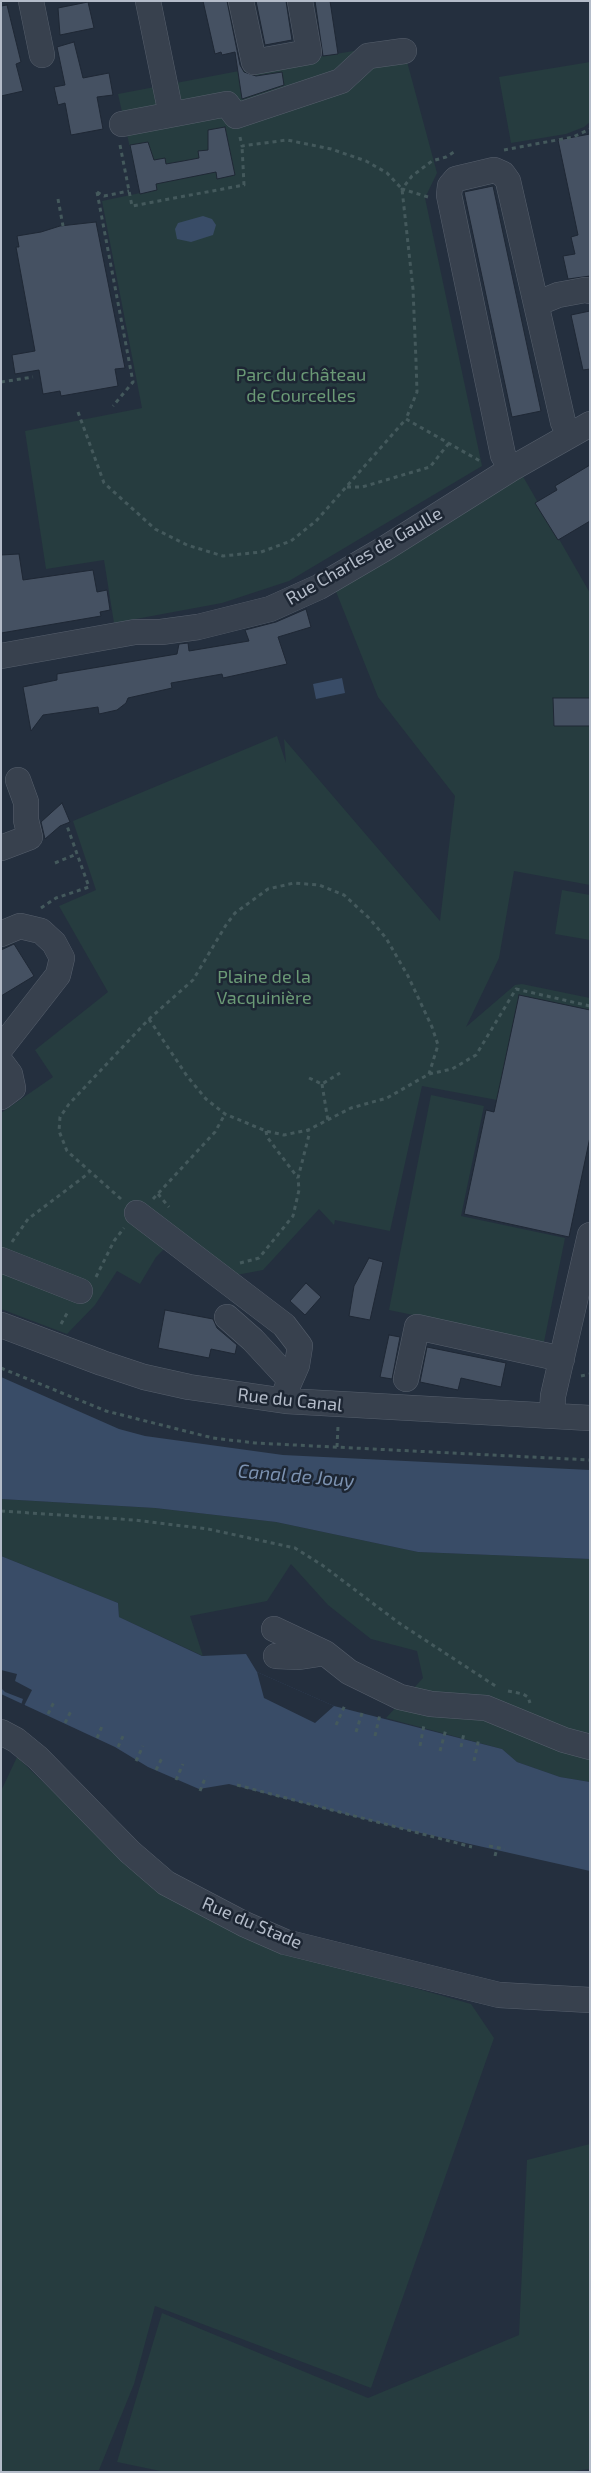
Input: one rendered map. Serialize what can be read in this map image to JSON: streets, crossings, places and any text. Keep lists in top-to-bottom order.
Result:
{
  "streets": {
    "street": ["Rue Charles de Gaulle", "Rue du Canal", "Rue du Stade"]
  },
  "water": ["Canal de Jouy"],
  "parks": ["Parc du château de Courcelles", "Plaine de la Vacquinière"]
}
